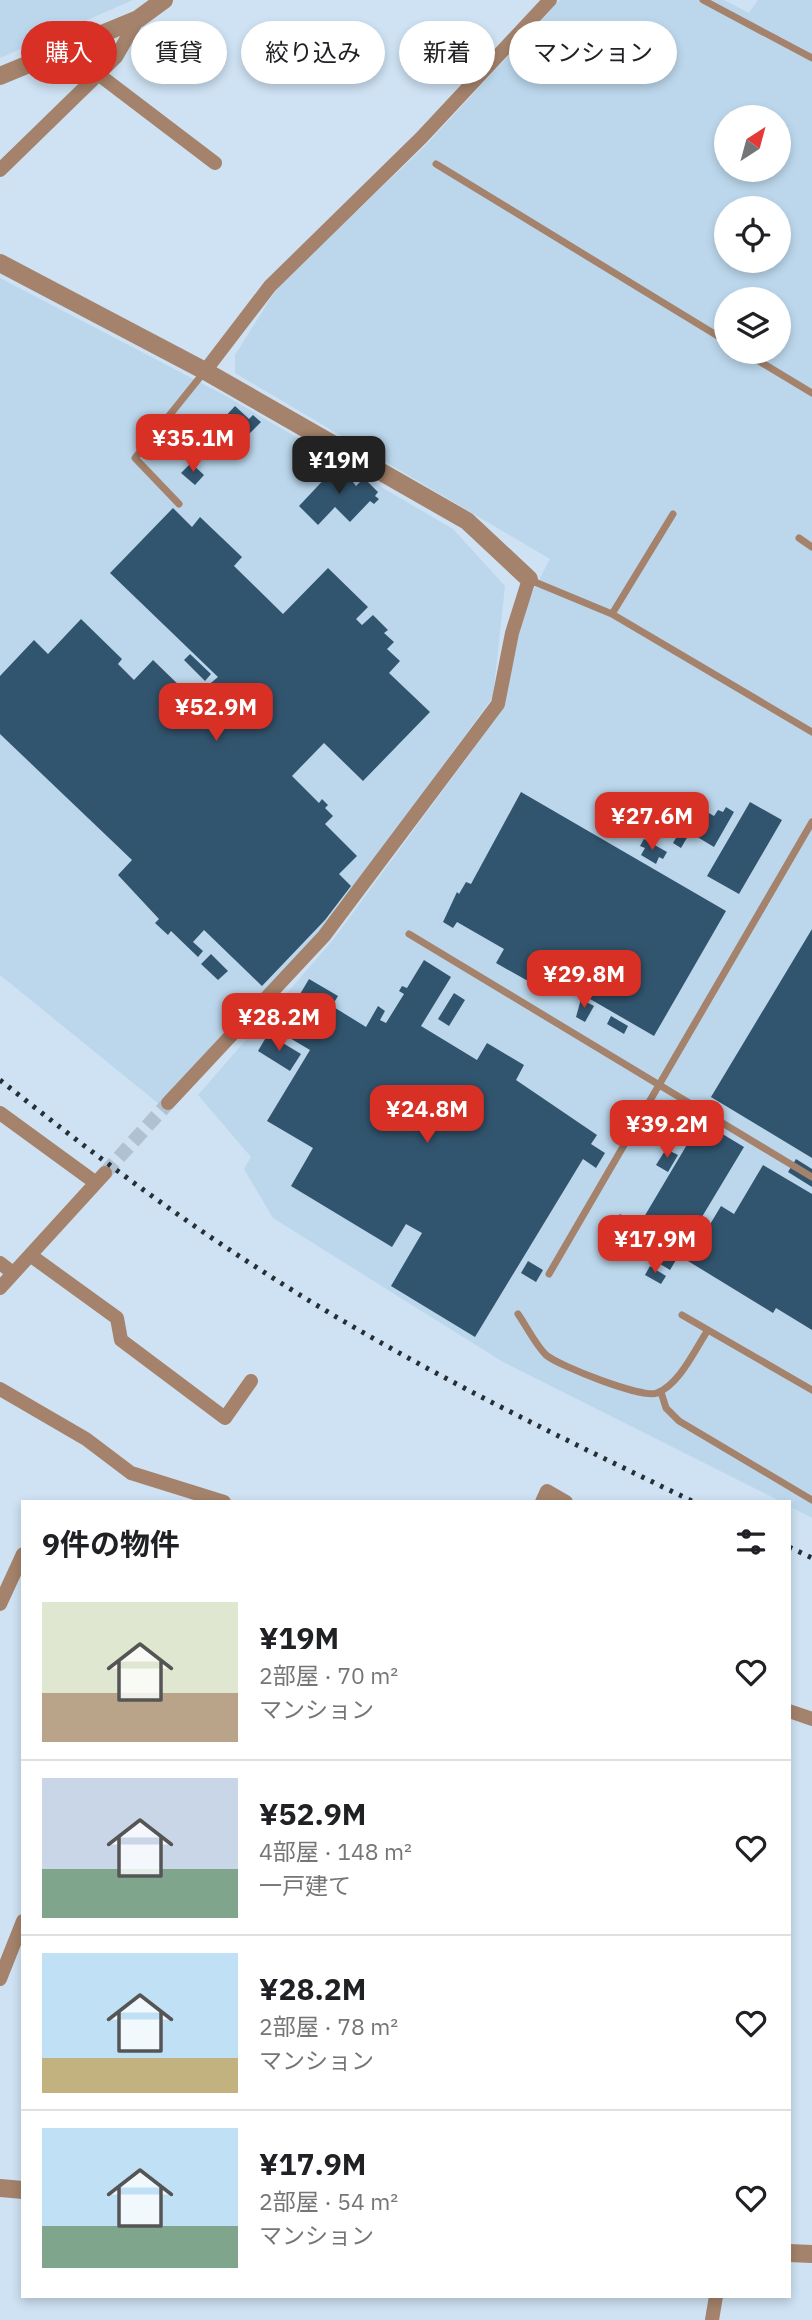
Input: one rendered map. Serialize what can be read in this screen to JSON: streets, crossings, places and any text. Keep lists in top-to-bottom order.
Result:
{
  "north": "top right",
  "page": {
    "chip": [
      "購入",
      "賃貸",
      "絞り込み",
      "新着",
      "マンション"
    ],
    "price": [
      "¥35.1M",
      "¥19M",
      "¥52.9M",
      "¥27.6M",
      "¥29.8M",
      "¥28.2M",
      "¥24.8M",
      "¥39.2M",
      "¥17.9M"
    ],
    "heading": "9件の物件",
    "list": [
      {
        "name": "¥19M",
        "note": "2部屋 · 70 m² · マンション"
      },
      {
        "name": "¥52.9M",
        "note": "4部屋 · 148 m² · 一戸建て"
      },
      {
        "name": "¥28.2M",
        "note": "2部屋 · 78 m² · マンション"
      },
      {
        "name": "¥17.9M",
        "note": "2部屋 · 54 m² · マンション"
      }
    ]
  }
}
